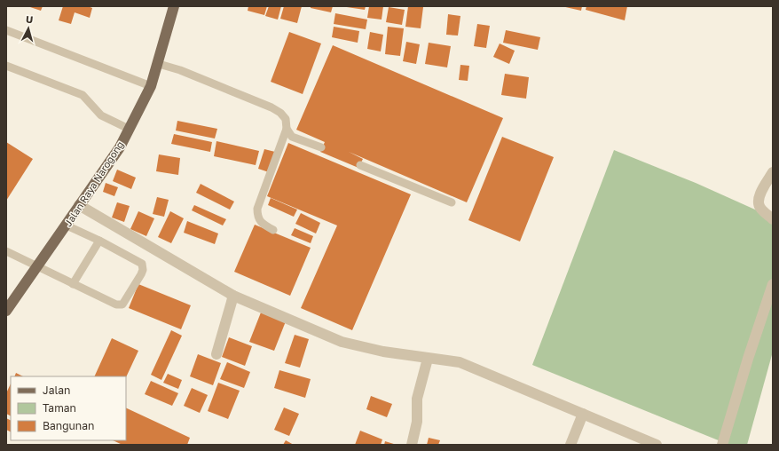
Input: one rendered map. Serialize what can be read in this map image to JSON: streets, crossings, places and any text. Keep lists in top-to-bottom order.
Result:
{
  "streets": {
    "main road": ["Jalan Raya Narogong"]
  },
  "legend": ["Jalan", "Taman", "Bangunan"],
  "north": "top"
}
